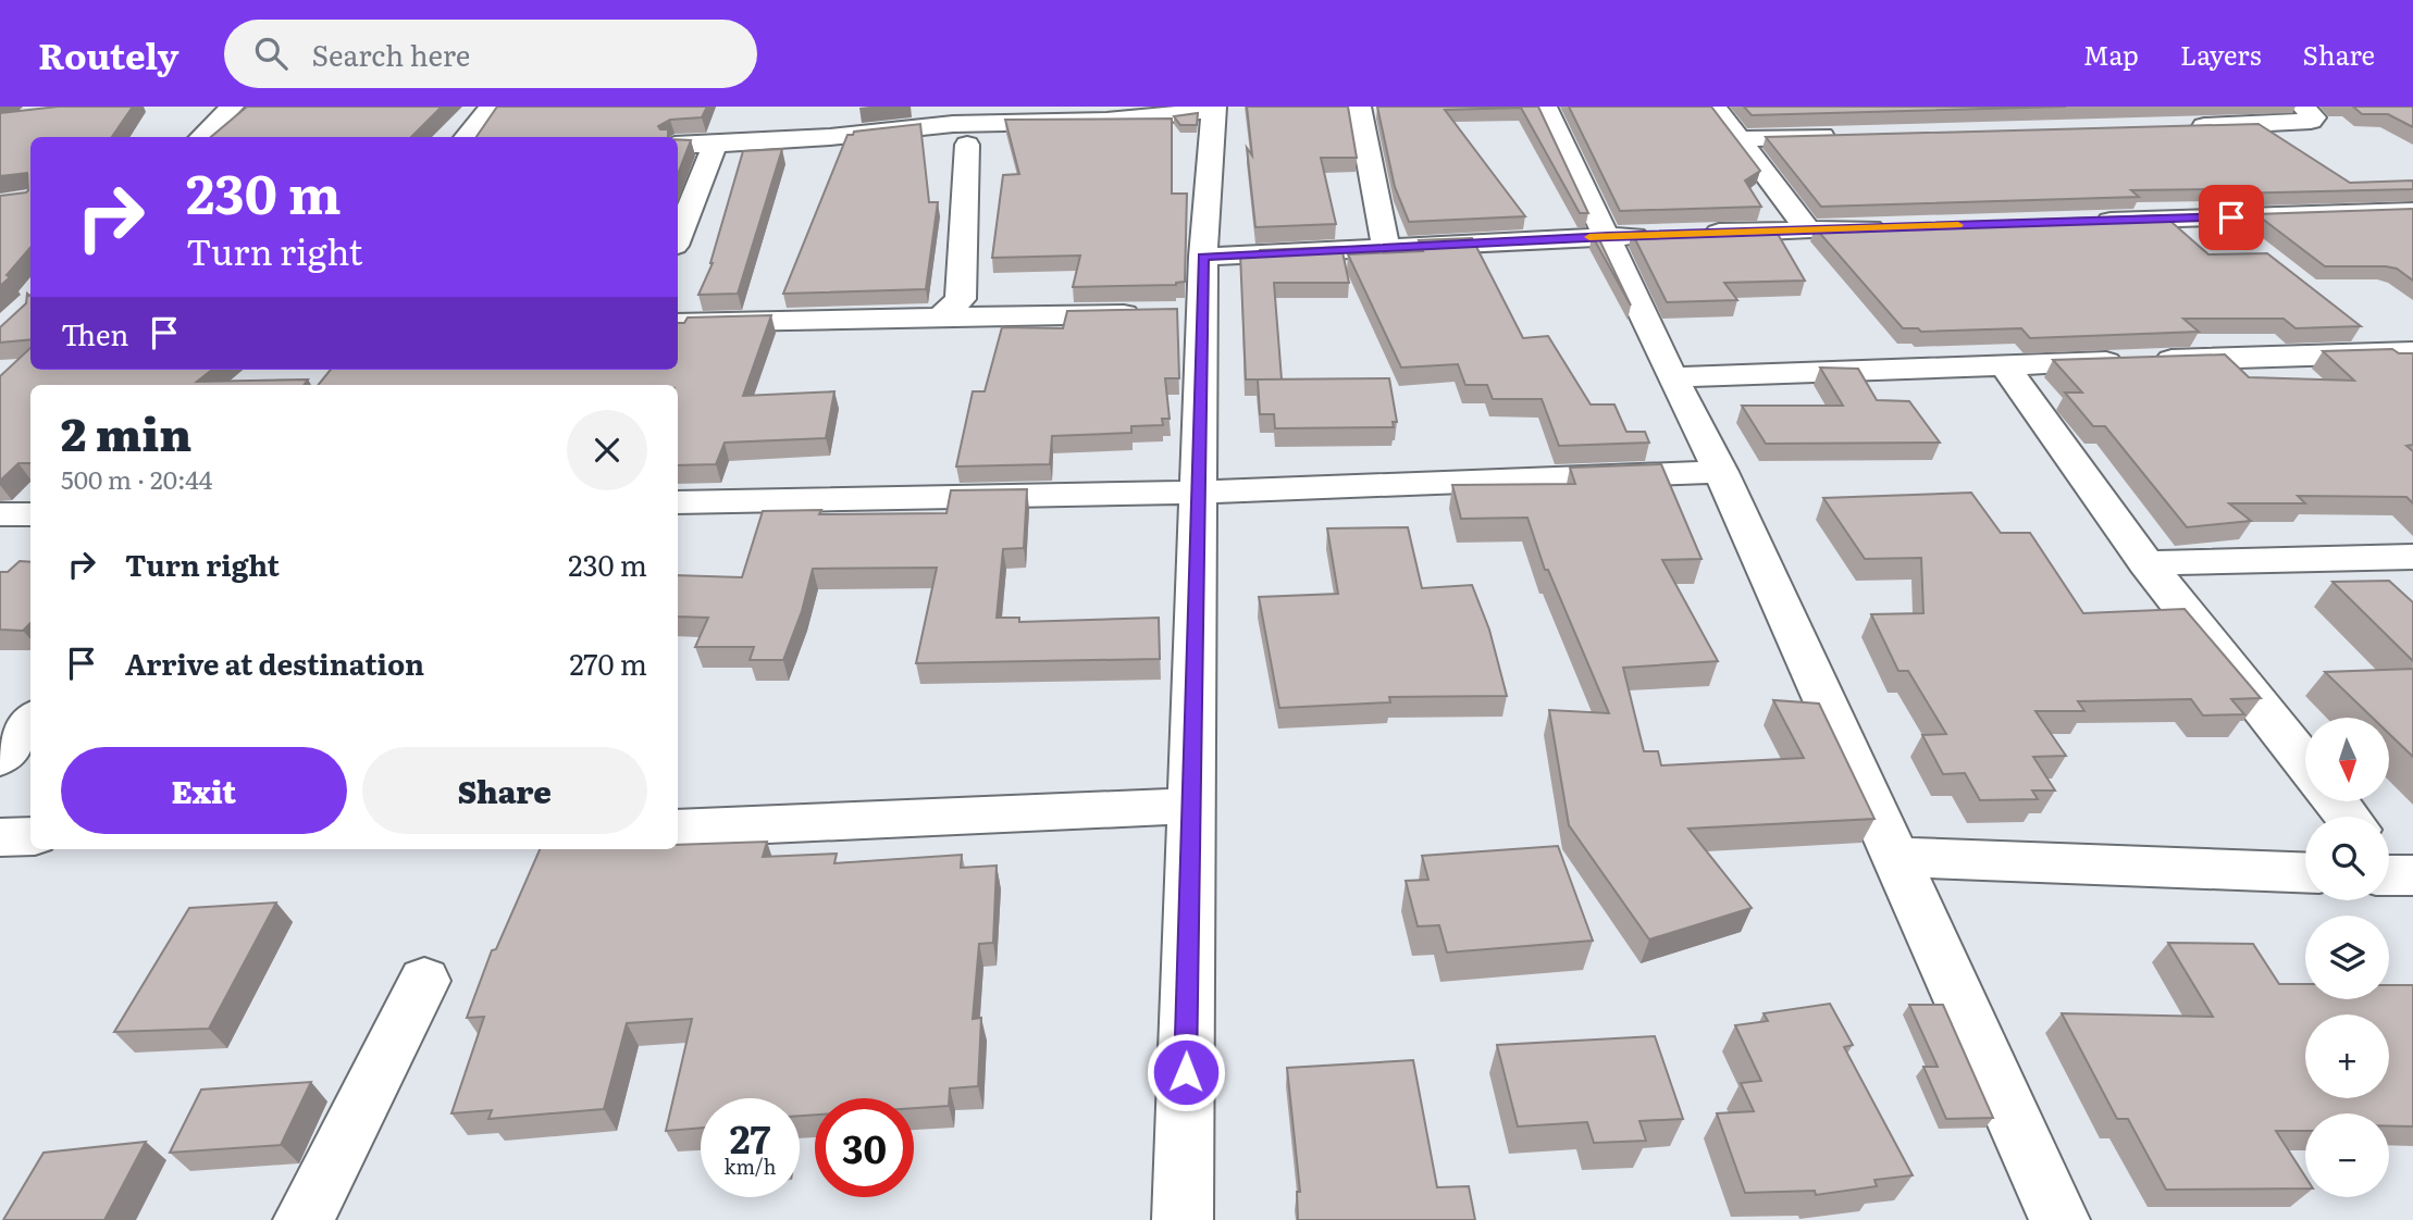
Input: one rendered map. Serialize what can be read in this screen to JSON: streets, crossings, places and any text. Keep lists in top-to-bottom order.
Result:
{
  "north": "bottom",
  "page": {
    "header": "Routely",
    "search": "Search here",
    "nav": ["Map", "Layers", "Share"],
    "turn": ["230 m", "Turn right"],
    "then": "Then",
    "heading": ["2 min", "500 m · 20:44"],
    "list": [
      {
        "name": "Turn right",
        "value": "230 m"
      },
      {
        "name": "Arrive at destination",
        "value": "270 m"
      }
    ],
    "map_buttons": ["+", "−"],
    "buttons": ["Exit", "Share"],
    "speed": "27 km/h",
    "limit": "30"
  }
}
